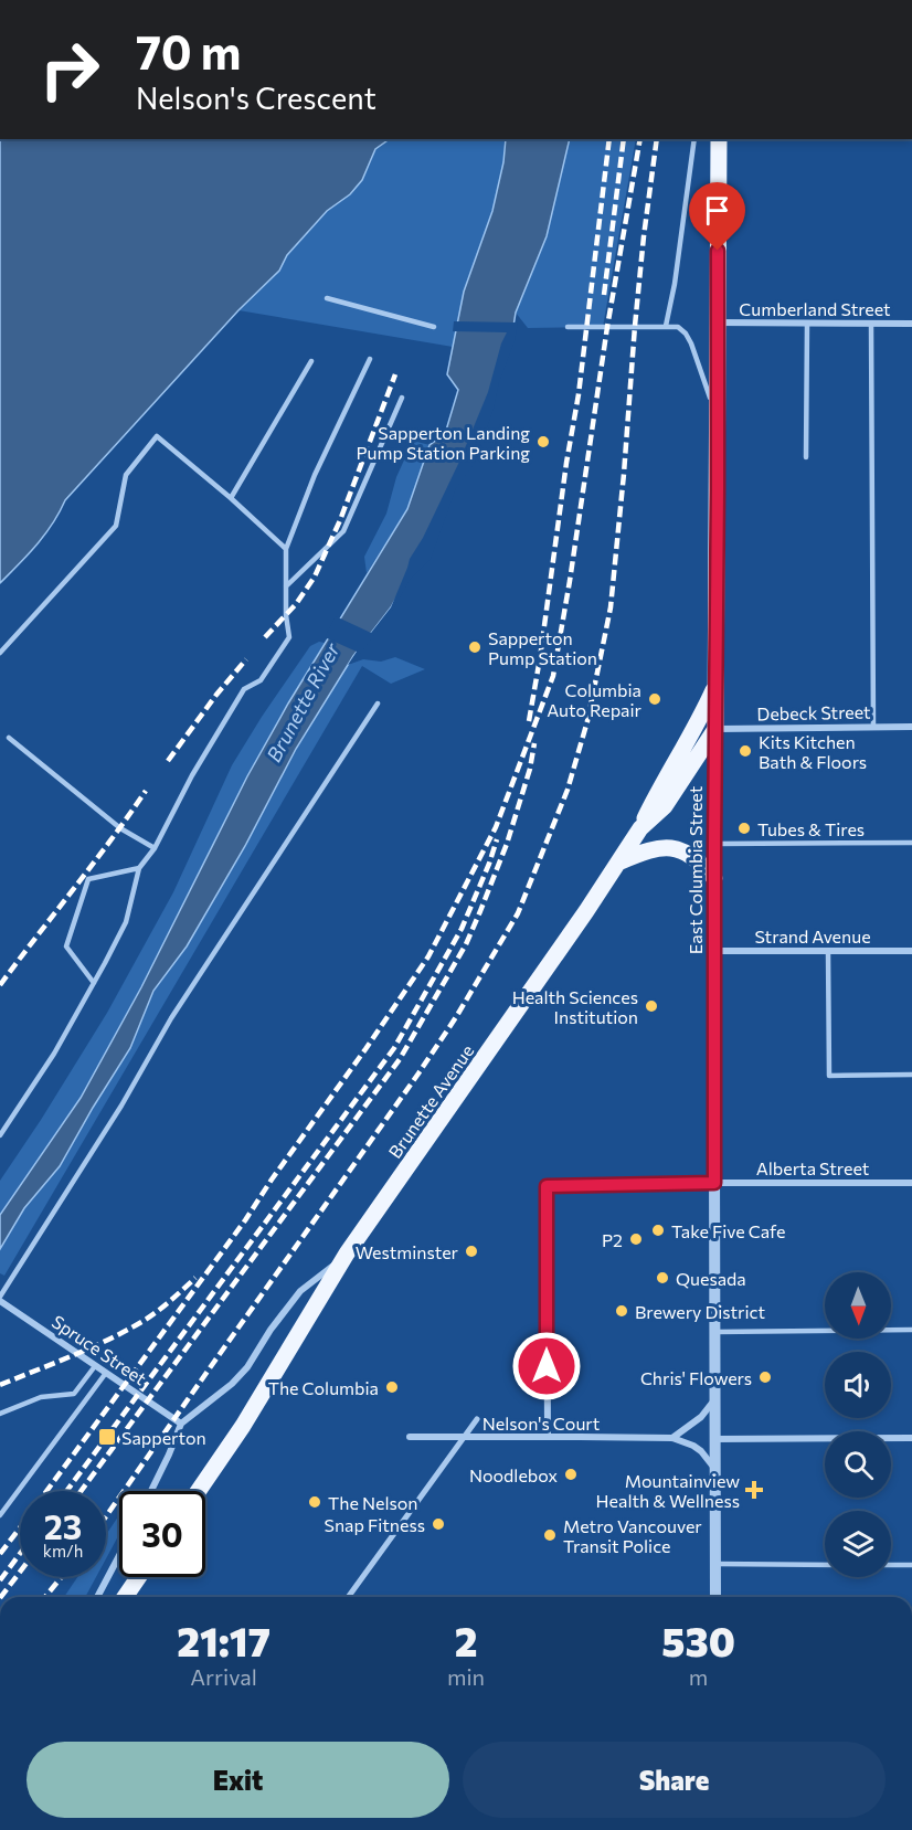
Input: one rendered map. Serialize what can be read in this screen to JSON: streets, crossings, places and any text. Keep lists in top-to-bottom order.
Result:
{
  "streets": {
    "main road": ["East Columbia Street", "Brunette Avenue"],
    "street": [
      "Cumberland Street",
      "Debeck Street",
      "Strand Avenue",
      "Alberta Street",
      "Spruce Street",
      "Nelson's Court"
    ]
  },
  "crossings": [
    ["Cumberland Street", "East Columbia Street"],
    ["Debeck Street", "East Columbia Street"],
    ["Debeck Street", "Brunette Avenue"],
    ["East Columbia Street", "Strand Avenue"],
    ["East Columbia Street", "Brunette Avenue"],
    ["East Columbia Street", "Alberta Street"],
    ["East Columbia Street", "Nelson's Court"],
    ["Alberta Street", "Nelson's Court"]
  ],
  "water": ["Brunette River"],
  "places": {
    "other": [
      "Sapperton Landing Pump Station Parking",
      "Sapperton Pump Station",
      "Columbia Auto Repair",
      "Kits Kitchen Bath & Floors",
      "Tubes & Tires",
      "Health Sciences Institution",
      "Take Five Cafe",
      "P2",
      "Westminster",
      "Quesada",
      "Brewery District",
      "Chris' Flowers",
      "The Columbia",
      "Noodlebox",
      "The Nelson",
      "Snap Fitness",
      "Metro Vancouver Transit Police"
    ],
    "transit": ["Sapperton"],
    "health": ["Mountainview Health & Wellness"]
  },
  "north": "bottom",
  "page": {
    "turn": ["70 m", "Nelson's Crescent"],
    "speed": "23 km/h",
    "limit": "30",
    "eta": [
      "21:17",
      "Arrival",
      "2",
      "min",
      "530",
      "m"
    ],
    "buttons": ["Exit", "Share"]
  }
}
